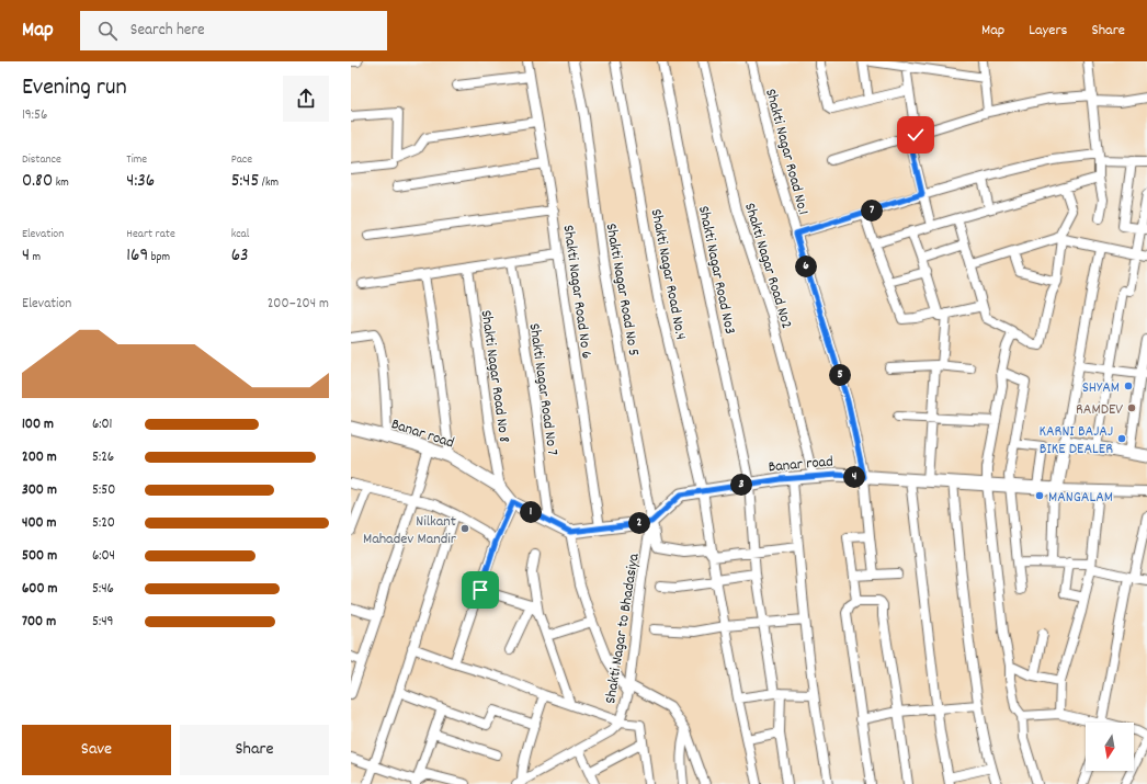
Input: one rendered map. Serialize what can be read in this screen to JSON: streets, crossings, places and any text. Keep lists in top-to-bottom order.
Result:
{
  "streets": {
    "street": [
      "Shakti Nagar Road No.1",
      "Shakti Nagar Road No2",
      "Shakti Nagar Road No3",
      "Shakti Nagar Road No.4",
      "Shakti Nagar Road No 5",
      "Shakti Nagar Road No 6",
      "Shakti Nagar Road No 8",
      "Shakti Nagar Road No 7",
      "Banar road",
      "Shakti Nagar to Bhadasiya"
    ]
  },
  "crossings": [
    ["Shakti Nagar Road No.1", "Banar road"],
    ["Shakti Nagar Road No2", "Banar road"],
    ["Shakti Nagar Road No3", "Banar road"],
    ["Shakti Nagar Road No.4", "Shakti Nagar Road No 5"],
    ["Shakti Nagar Road No.4", "Banar road"],
    ["Shakti Nagar Road No 5", "Banar road"],
    ["Shakti Nagar Road No 5", "Shakti Nagar to Bhadasiya"],
    ["Shakti Nagar Road No 8", "Banar road"],
    ["Shakti Nagar Road No 7", "Banar road"],
    ["Banar road", "Shakti Nagar to Bhadasiya"]
  ],
  "places": [
    "SHYAM",
    "RAMDEV",
    "KARNI BAJAJ BIKE DEALER",
    "MANGALAM",
    "Nilkant Mahadev Mandir"
  ],
  "north": "bottom",
  "page": {
    "header": "Map",
    "search": "Search here",
    "nav": ["Map", "Layers", "Share"],
    "heading": ["Evening run", "19:56"],
    "stats": [
      ["Distance", "0.80 km"],
      ["Time", "4:36"],
      ["Pace", "5:45 /km"],
      ["Elevation", "4 m"],
      ["Heart rate", "169 bpm"],
      ["kcal", "63"]
    ],
    "pins": [
      "7",
      "6",
      "5",
      "4",
      "3",
      "1",
      "2"
    ],
    "chart": ["Elevation", "200–204 m"],
    "list": [
      {
        "name": "100 m",
        "note": "6:01"
      },
      {
        "name": "200 m",
        "note": "5:26"
      },
      {
        "name": "300 m",
        "note": "5:50"
      },
      {
        "name": "400 m",
        "note": "5:20"
      },
      {
        "name": "500 m",
        "note": "6:04"
      },
      {
        "name": "600 m",
        "note": "5:46"
      },
      {
        "name": "700 m",
        "note": "5:49"
      }
    ],
    "buttons": ["Save", "Share"]
  }
}
